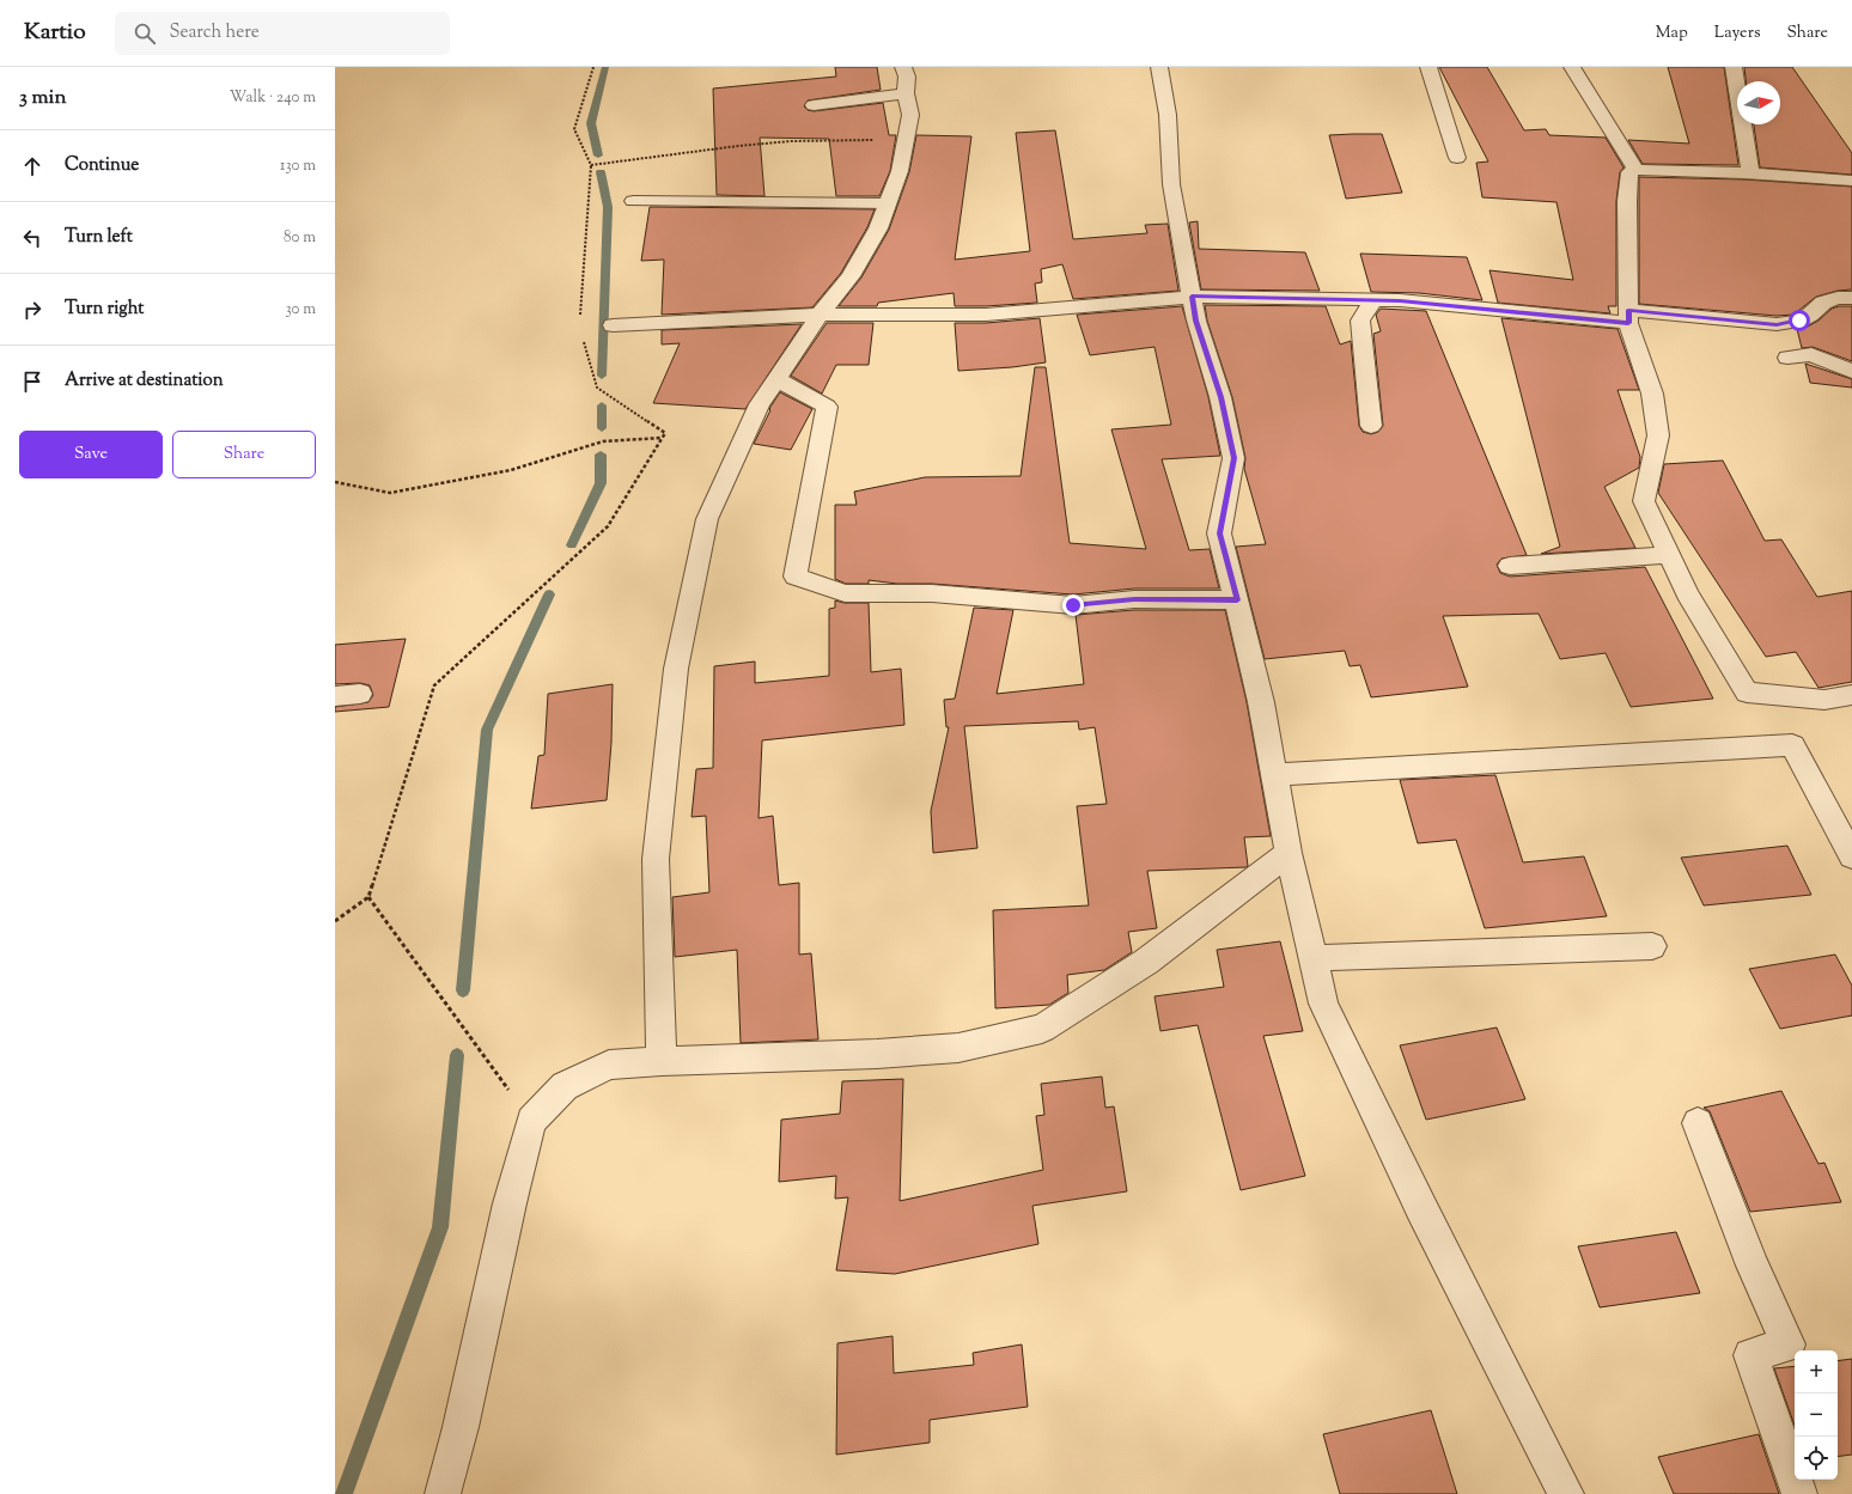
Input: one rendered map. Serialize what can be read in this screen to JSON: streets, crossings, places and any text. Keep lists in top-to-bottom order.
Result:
{
  "north": "right",
  "page": {
    "header": "Kartio",
    "search": "Search here",
    "nav": ["Map", "Layers", "Share"],
    "heading": ["3 min", "Walk · 240 m"],
    "list": [
      ["Continue", "130 m"],
      ["Turn left", "80 m"],
      ["Turn right", "30 m"],
      "Arrive at destination"
    ],
    "buttons": ["Save", "Share"],
    "map_buttons": ["+", "−"]
  }
}
